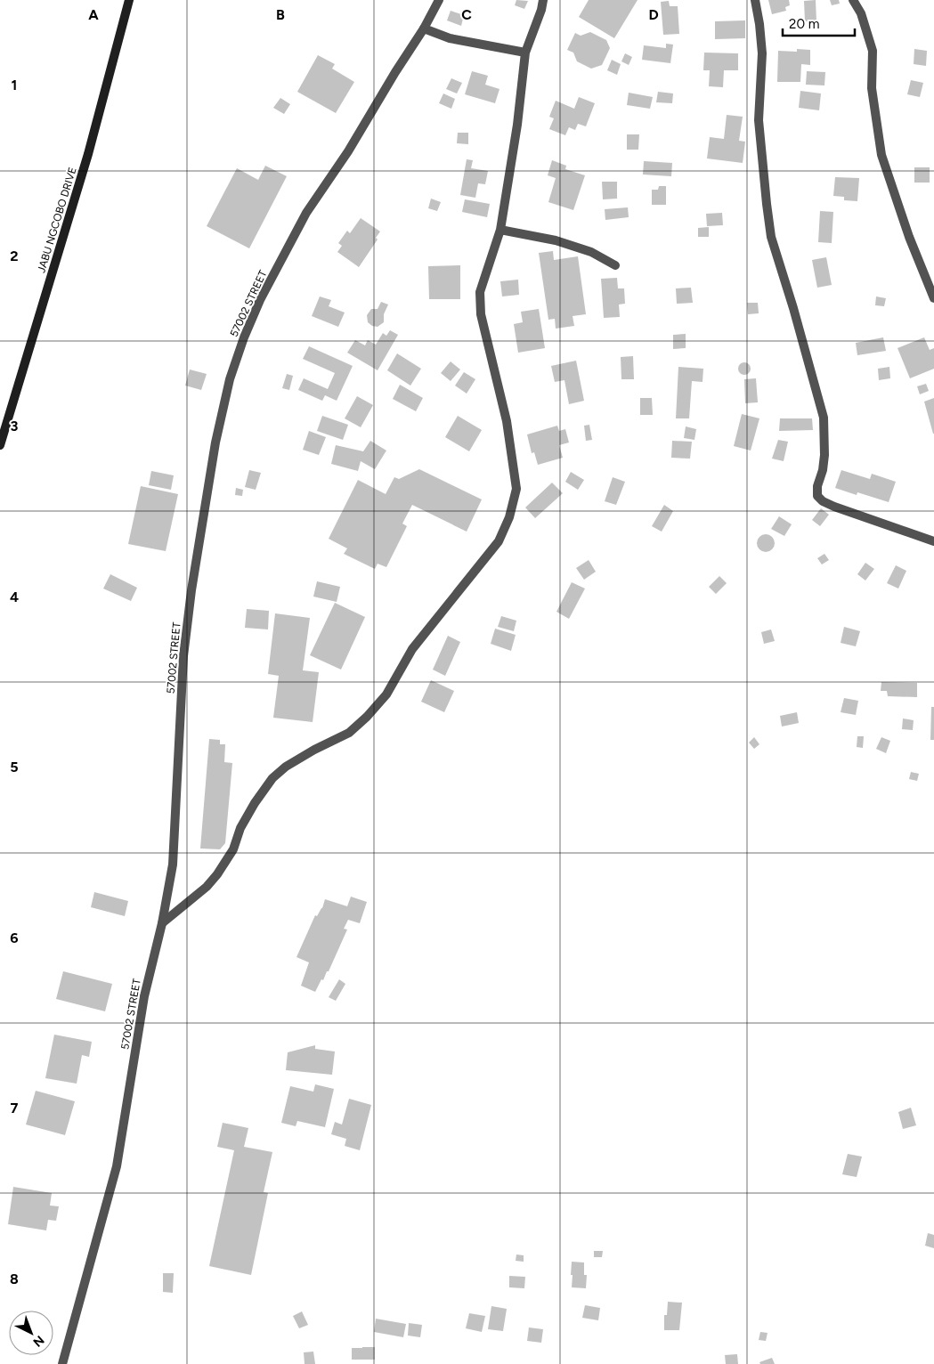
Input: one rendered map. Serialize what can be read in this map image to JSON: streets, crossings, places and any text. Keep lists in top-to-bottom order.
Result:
{
  "streets": {
    "main road": ["JABU NGCOBO DRIVE"],
    "street": ["57002 STREET"]
  },
  "scale_bar": "20 m",
  "north": "bottom right",
  "grid": {
    "columns": [
      "A",
      "B",
      "C",
      "D"
    ],
    "rows": [
      "1",
      "2",
      "3",
      "4",
      "5",
      "6",
      "7",
      "8"
    ]
  }
}
